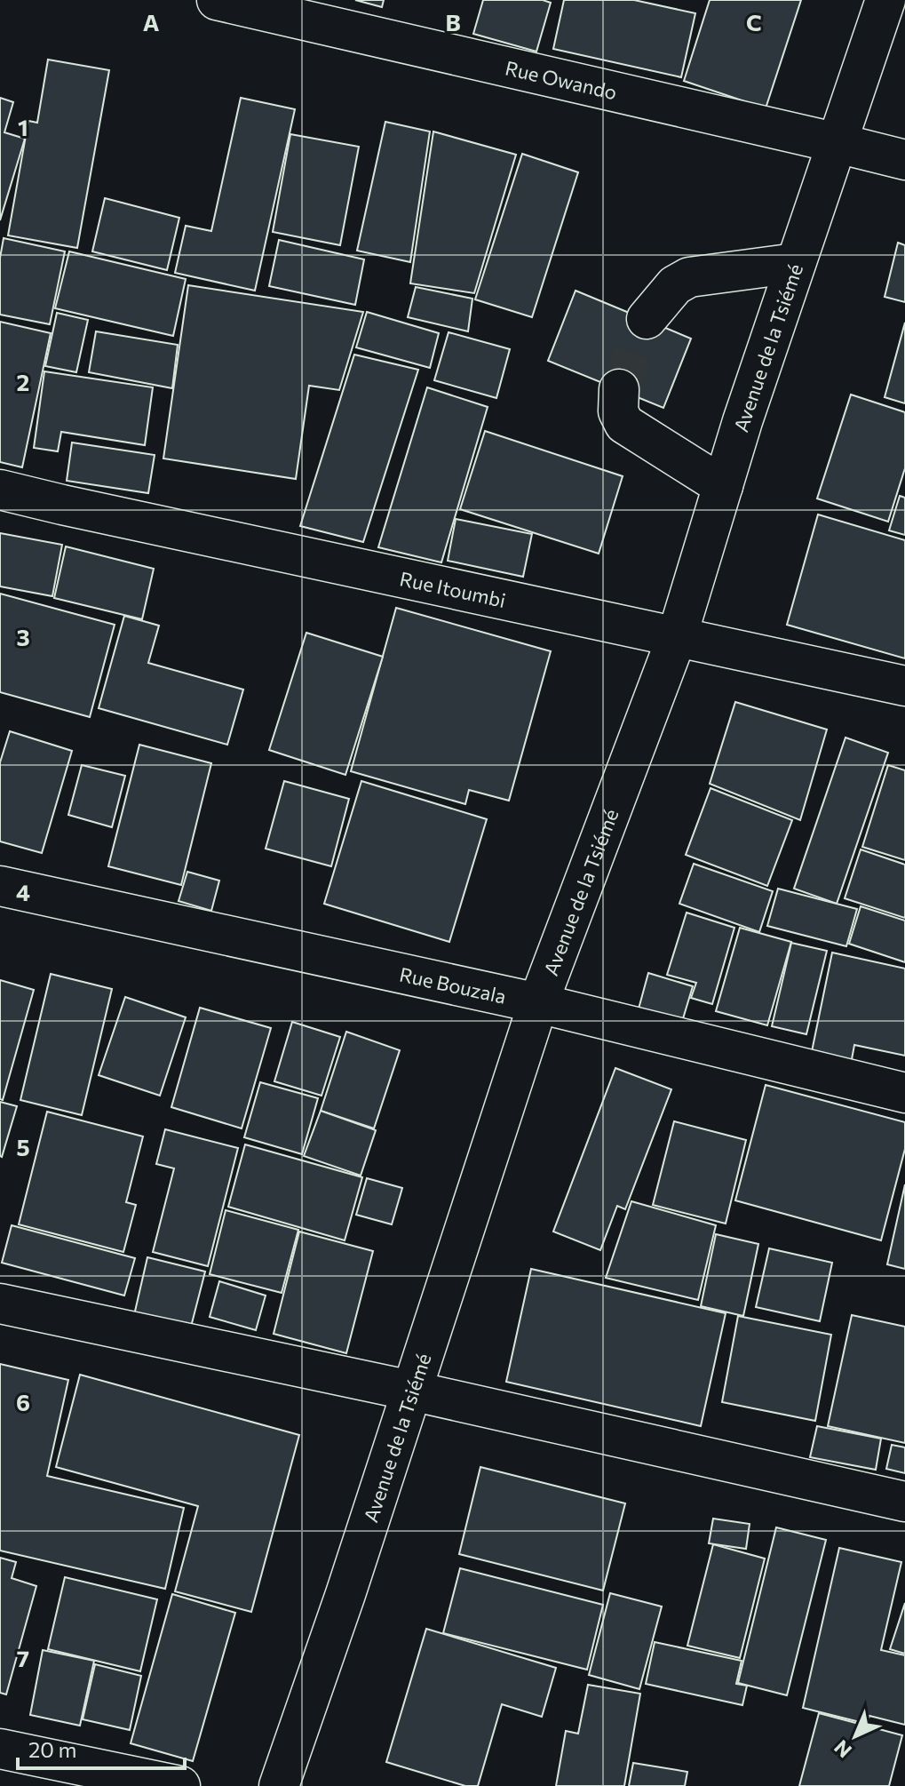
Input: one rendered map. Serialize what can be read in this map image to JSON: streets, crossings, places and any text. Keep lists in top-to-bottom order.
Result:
{
  "streets": {
    "street": [
      "Rue Owando",
      "Avenue de la Tsiémé",
      "Rue Itoumbi",
      "Rue Bouzala"
    ]
  },
  "crossings": [
    ["Rue Owando", "Avenue de la Tsiémé"],
    ["Avenue de la Tsiémé", "Rue Itoumbi"],
    ["Avenue de la Tsiémé", "Rue Bouzala"]
  ],
  "scale_bar": "20 m",
  "north": "bottom left",
  "grid": {
    "columns": ["A", "B", "C"],
    "rows": [
      "1",
      "2",
      "3",
      "4",
      "5",
      "6",
      "7"
    ]
  }
}
